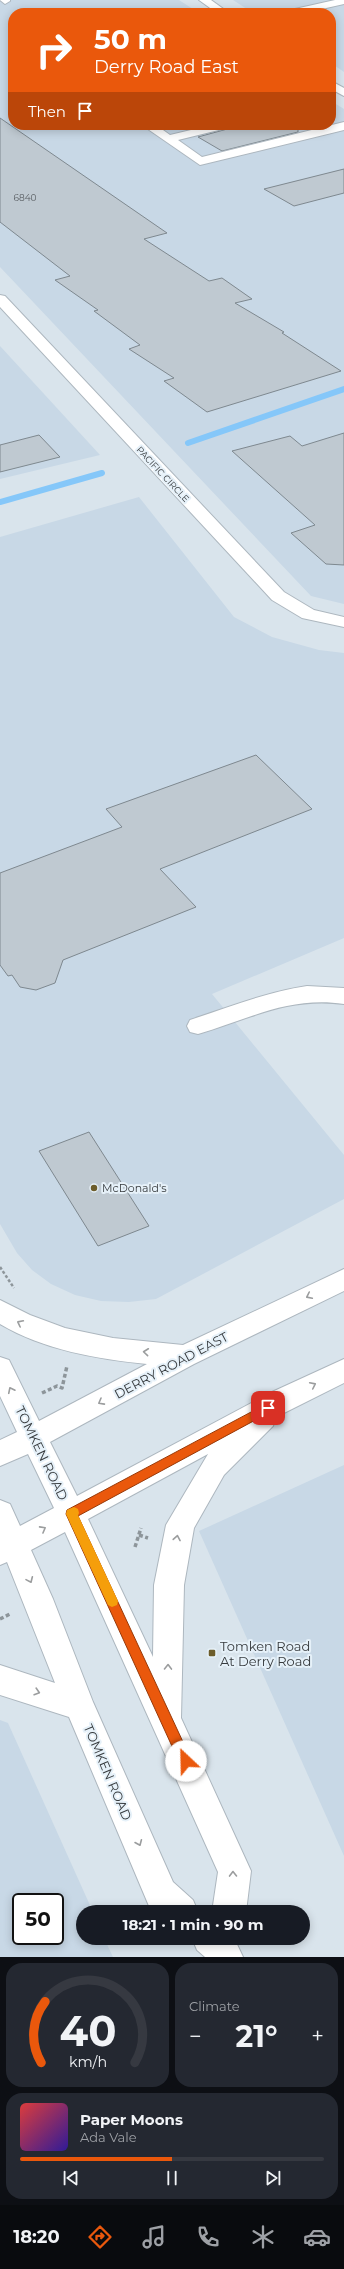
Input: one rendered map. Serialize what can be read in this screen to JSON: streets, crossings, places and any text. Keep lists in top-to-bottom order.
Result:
{
  "streets": {
    "main road": ["PACIFIC CIRCLE", "DERRY ROAD EAST", "TOMKEN ROAD"]
  },
  "crossings": [
    ["DERRY ROAD EAST", "TOMKEN ROAD"]
  ],
  "places": {
    "other": ["McDonald's"],
    "transit": ["Tomken Road At Derry Road"]
  },
  "house_numbers": ["6840"],
  "page": {
    "turn": ["50 m", "Derry Road East"],
    "then": "Then",
    "limit": "50",
    "trip": "18:21 · 1 min · 90 m",
    "tile": "Climate",
    "heat": ["−", "21°", "+"],
    "song": ["Paper Moons", "Ada Vale"],
    "tabs": "18:20",
    "gauge": ["40", "km/h"]
  }
}
